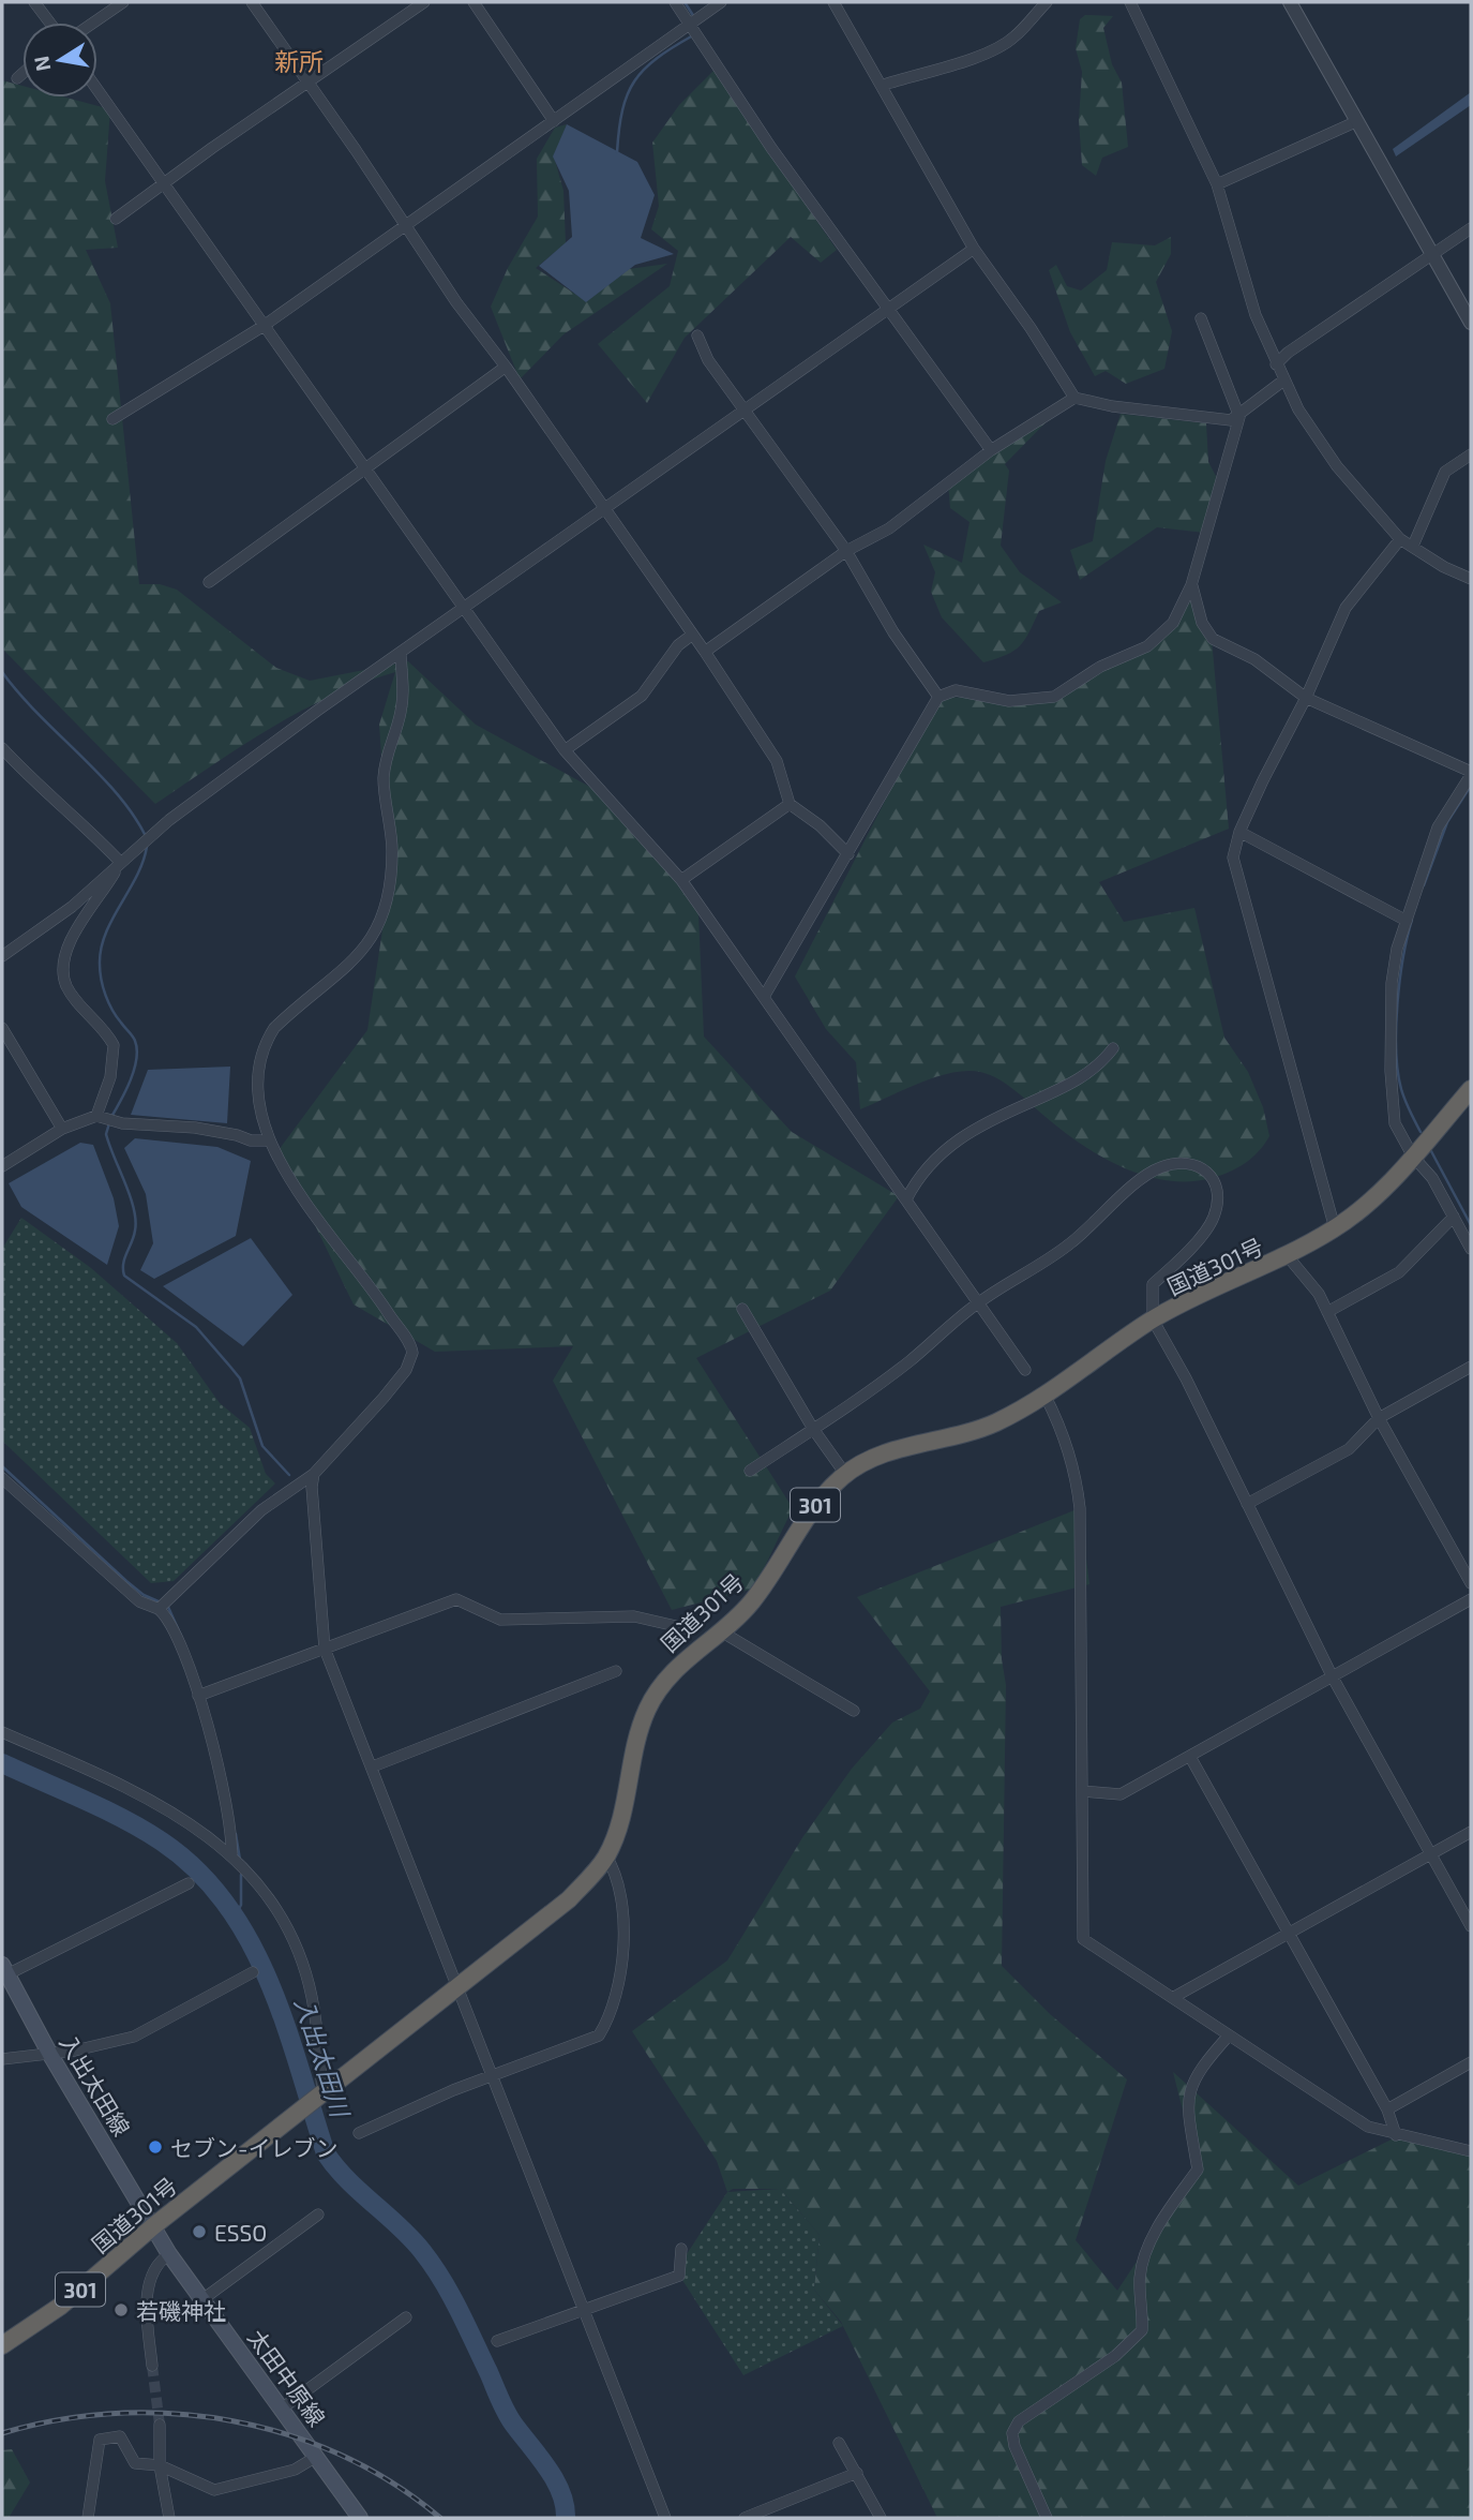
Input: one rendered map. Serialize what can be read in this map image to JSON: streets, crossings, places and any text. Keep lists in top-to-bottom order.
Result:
{
  "streets": {
    "highway": ["国道301号", "301"],
    "main road": ["入出太田線", "太田中原線"]
  },
  "crossings": [
    ["国道301号", "入出太田線"],
    ["国道301号", "太田中原線"],
    ["入出太田線", "太田中原線"]
  ],
  "districts": ["新所"],
  "water": ["入出太田川"],
  "places": ["セブン-イレブン", "ESSO", "若磯神社"],
  "north": "left"
}
